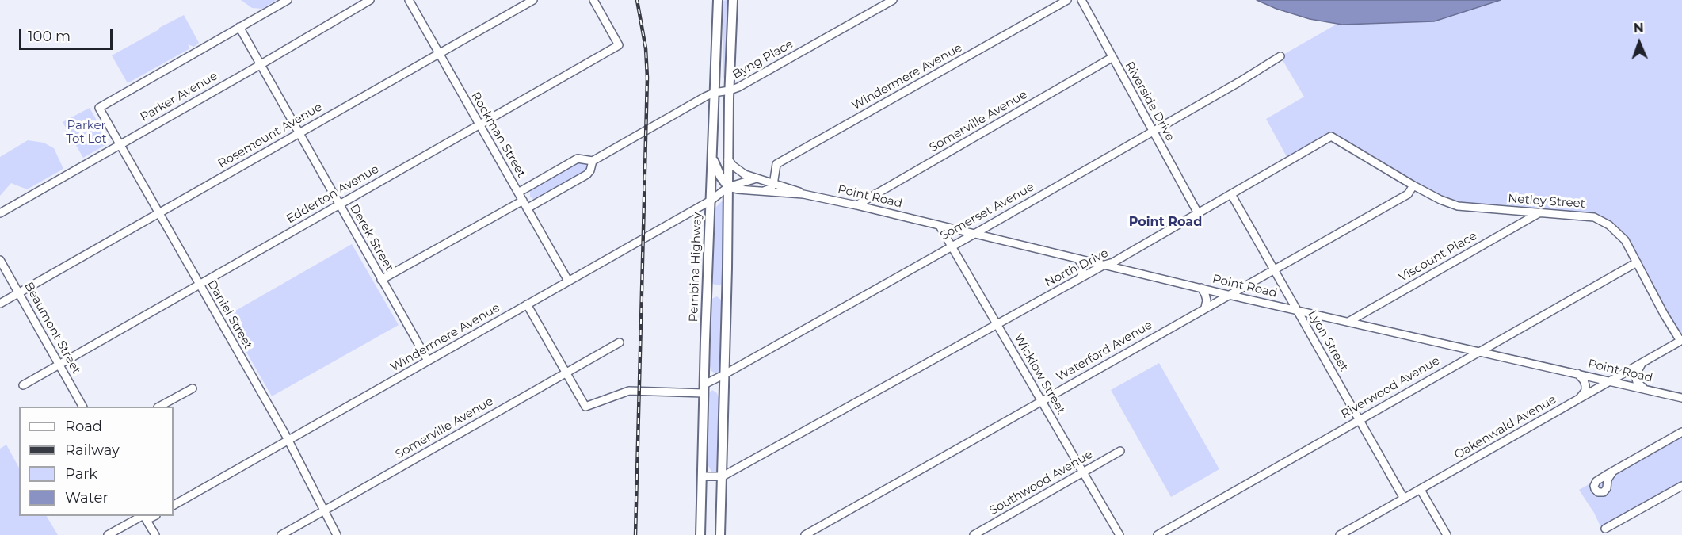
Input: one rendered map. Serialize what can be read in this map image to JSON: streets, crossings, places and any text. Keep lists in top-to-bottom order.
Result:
{
  "streets": {
    "main road": ["Pembina Highway"],
    "street": [
      "Byng Place",
      "Windermere Avenue",
      "Parker Avenue",
      "Riverside Drive",
      "Somerville Avenue",
      "Rockman Street",
      "Rosemount Avenue",
      "Edderton Avenue",
      "Point Road",
      "Netley Street",
      "Somerset Avenue",
      "Derek Street",
      "Viscount Place",
      "North Drive",
      "Daniel Street",
      "Beaumont Street",
      "Lyon Street",
      "Waterford Avenue",
      "Wicklow Street",
      "Riverwood Avenue",
      "Oakenwald Avenue",
      "Southwood Avenue"
    ]
  },
  "crossings": [
    ["Byng Place", "Rockman Street"],
    ["Byng Place", "Pembina Highway"],
    ["Windermere Avenue", "Rockman Street"],
    ["Windermere Avenue", "Point Road"],
    ["Windermere Avenue", "Derek Street"],
    ["Windermere Avenue", "Pembina Highway"],
    ["Windermere Avenue", "Daniel Street"],
    ["Parker Avenue", "Derek Street"],
    ["Parker Avenue", "Daniel Street"],
    ["Riverside Drive", "Somerville Avenue"],
    ["Riverside Drive", "Somerset Avenue"],
    ["Riverside Drive", "North Drive"],
    ["Somerville Avenue", "Point Road"],
    ["Somerville Avenue", "Daniel Street"],
    ["Rockman Street", "Rosemount Avenue"],
    ["Rockman Street", "Edderton Avenue"],
    ["Rosemount Avenue", "Derek Street"],
    ["Rosemount Avenue", "Daniel Street"],
    ["Rosemount Avenue", "Beaumont Street"],
    ["Edderton Avenue", "Derek Street"],
    ["Edderton Avenue", "Daniel Street"],
    ["Edderton Avenue", "Beaumont Street"],
    ["Point Road", "Somerset Avenue"],
    ["Point Road", "Viscount Place"],
    ["Point Road", "North Drive"],
    ["Point Road", "Lyon Street"],
    ["Point Road", "Waterford Avenue"],
    ["Point Road", "Wicklow Street"],
    ["Point Road", "Riverwood Avenue"],
    ["Point Road", "Oakenwald Avenue"],
    ["Netley Street", "Viscount Place"],
    ["Netley Street", "North Drive"],
    ["Netley Street", "Riverwood Avenue"],
    ["Netley Street", "Oakenwald Avenue"],
    ["Somerset Avenue", "Pembina Highway"],
    ["Somerset Avenue", "Wicklow Street"],
    ["Derek Street", "Daniel Street"],
    ["Pembina Highway", "North Drive"],
    ["North Drive", "Lyon Street"],
    ["North Drive", "Waterford Avenue"],
    ["North Drive", "Wicklow Street"],
    ["Lyon Street", "Waterford Avenue"],
    ["Lyon Street", "Riverwood Avenue"],
    ["Lyon Street", "Oakenwald Avenue"],
    ["Waterford Avenue", "Wicklow Street"],
    ["Wicklow Street", "Southwood Avenue"]
  ],
  "districts": ["Point Road"],
  "parks": ["Parker Tot Lot"],
  "legend": [
    "Road",
    "Railway",
    "Park",
    "Water"
  ],
  "scale_bar": "100 m",
  "north": "top"
}
